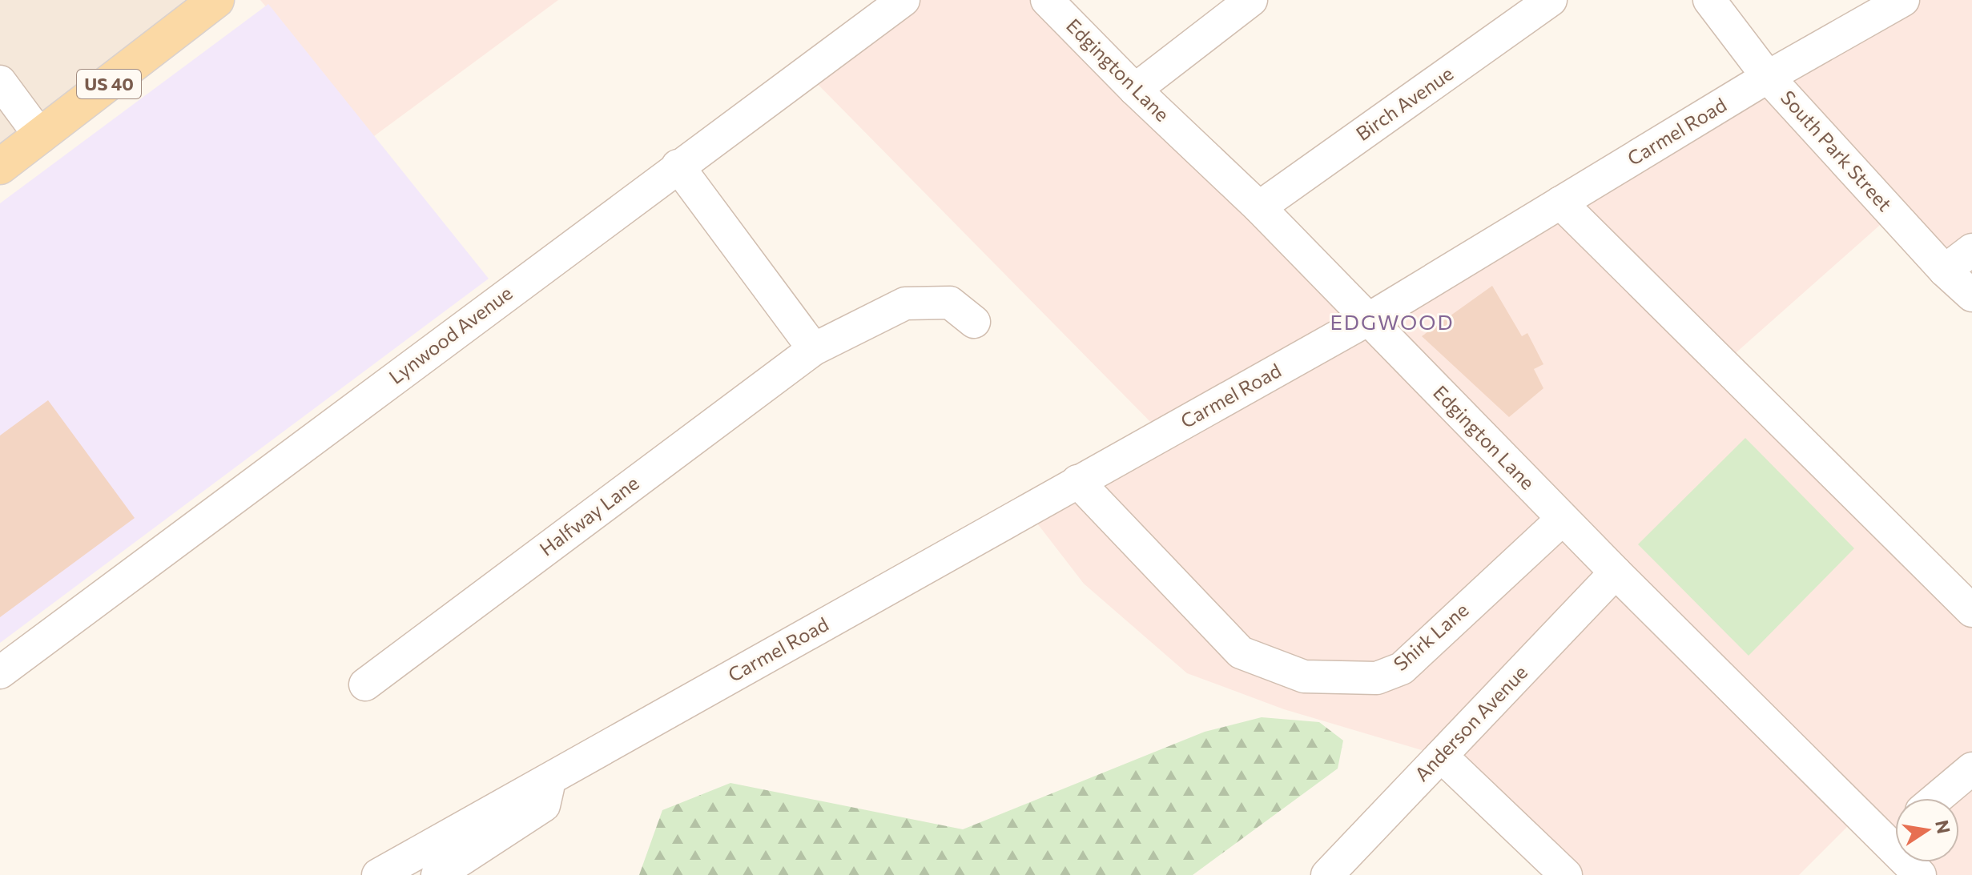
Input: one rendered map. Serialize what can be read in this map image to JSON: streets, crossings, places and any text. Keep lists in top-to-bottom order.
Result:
{
  "streets": {
    "main road": ["US 40"],
    "street": [
      "Edgington Lane",
      "Birch Avenue",
      "Carmel Road",
      "South Park Street",
      "Lynwood Avenue",
      "Halfway Lane",
      "Shirk Lane",
      "Anderson Avenue"
    ]
  },
  "crossings": [
    ["Edgington Lane", "Birch Avenue"],
    ["Edgington Lane", "Carmel Road"],
    ["Edgington Lane", "Shirk Lane"],
    ["Edgington Lane", "Anderson Avenue"],
    ["Carmel Road", "South Park Street"],
    ["Carmel Road", "Shirk Lane"]
  ],
  "districts": ["EDGWOOD"],
  "north": "right"
}
